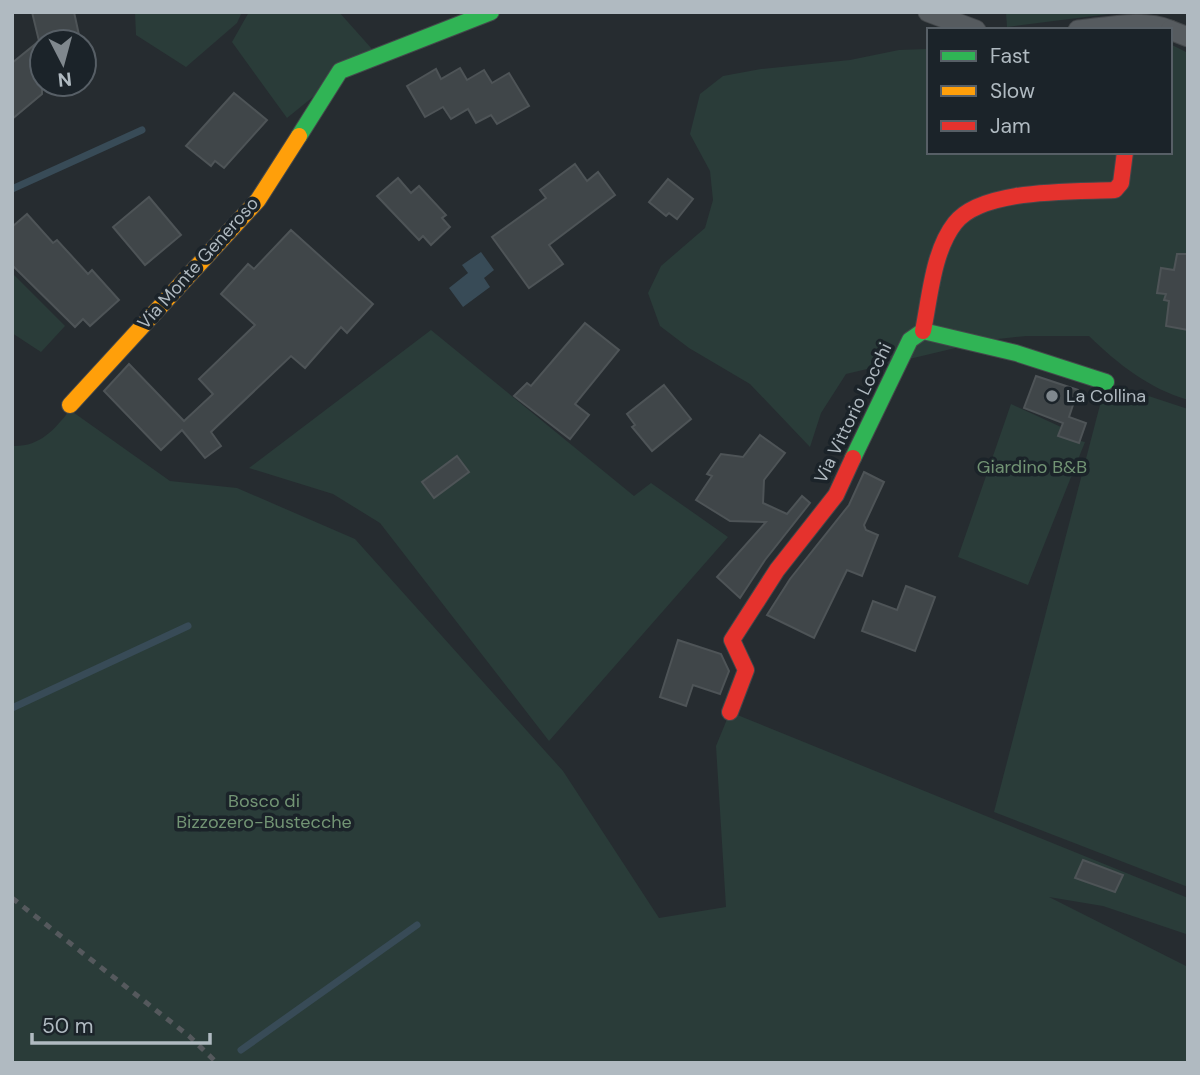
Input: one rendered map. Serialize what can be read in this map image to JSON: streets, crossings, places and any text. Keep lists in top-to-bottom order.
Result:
{
  "streets": {
    "street": ["Via Monte Generoso", "Via Vittorio Locchi"]
  },
  "parks": ["Giardino B&B", "Bosco di Bizzozero-Bustecche"],
  "places": ["La Collina"],
  "legend": ["Fast", "Slow", "Jam"],
  "scale_bar": "50 m",
  "north": "bottom"
}
